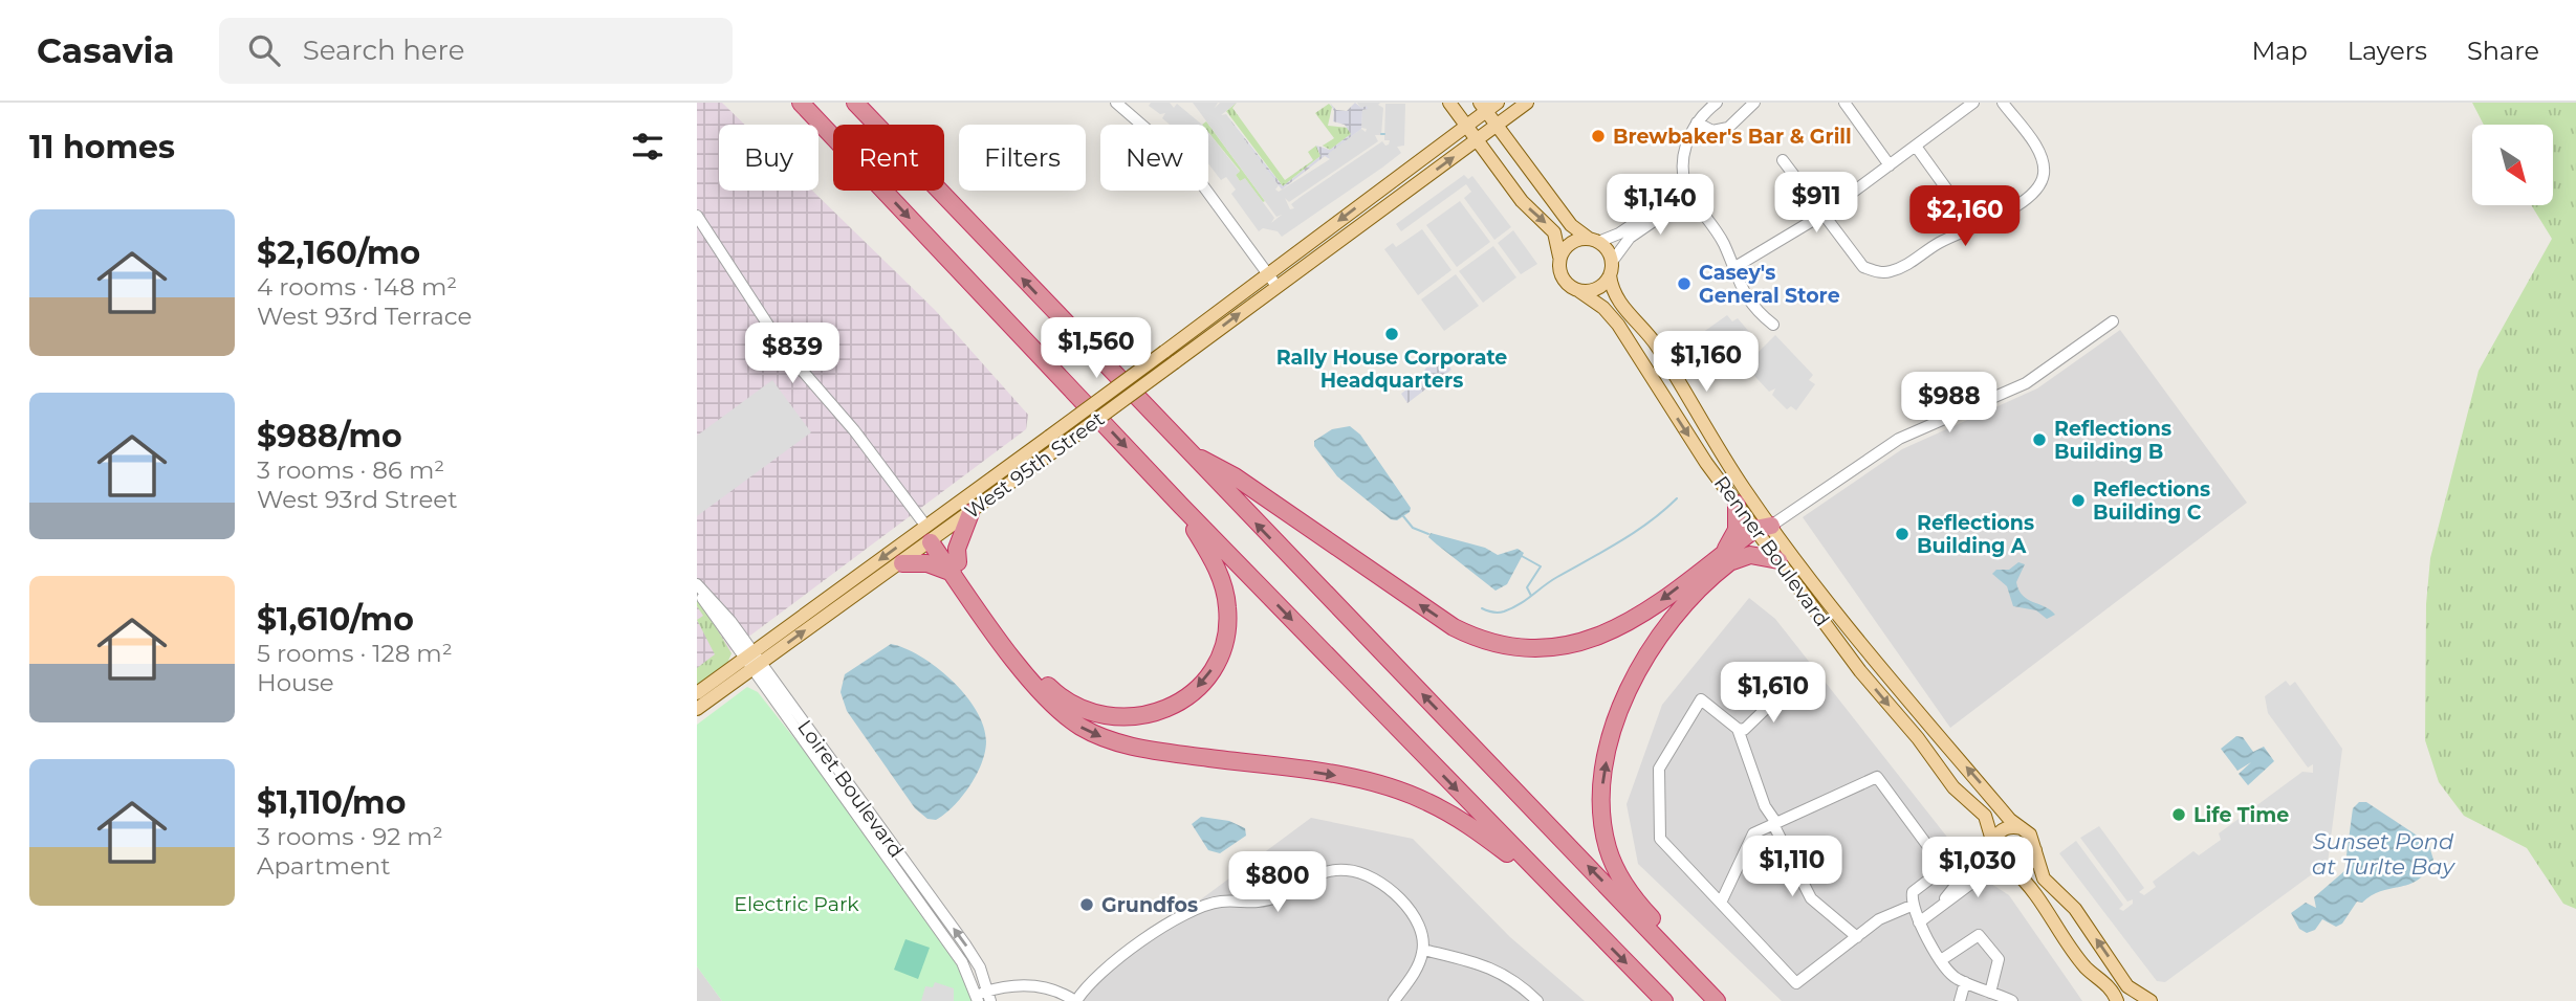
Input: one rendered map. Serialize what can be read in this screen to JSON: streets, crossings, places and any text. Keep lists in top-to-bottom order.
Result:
{
  "streets": {
    "main road": ["West 95th Street", "Renner Boulevard"],
    "street": ["Loiret Boulevard"]
  },
  "crossings": [
    ["West 95th Street", "Loiret Boulevard"]
  ],
  "water": ["Sunset Pond at Turlte Bay"],
  "parks": ["Electric Park"],
  "places": [
    "Brewbaker's Bar & Grill",
    "Casey's General Store",
    "Rally House Corporate Headquarters",
    "Reflections Building B",
    "Reflections Building C",
    "Reflections Building A",
    "Life Time",
    "Grundfos"
  ],
  "north": "bottom right",
  "page": {
    "header": "Casavia",
    "search": "Search here",
    "nav": ["Map", "Layers", "Share"],
    "heading": "11 homes",
    "chip": [
      "Buy",
      "Rent",
      "Filters",
      "New"
    ],
    "price": [
      "$911",
      "$1,140",
      "$2,160",
      "$1,560",
      "$839",
      "$1,160",
      "$988",
      "$1,610",
      "$1,110",
      "$1,030",
      "$800"
    ],
    "list": [
      {
        "name": "$2,160/mo",
        "note": "4 rooms · 148 m² · West 93rd Terrace"
      },
      {
        "name": "$988/mo",
        "note": "3 rooms · 86 m² · West 93rd Street"
      },
      {
        "name": "$1,610/mo",
        "note": "5 rooms · 128 m² · House"
      },
      {
        "name": "$1,110/mo",
        "note": "3 rooms · 92 m² · Apartment"
      }
    ]
  }
}
